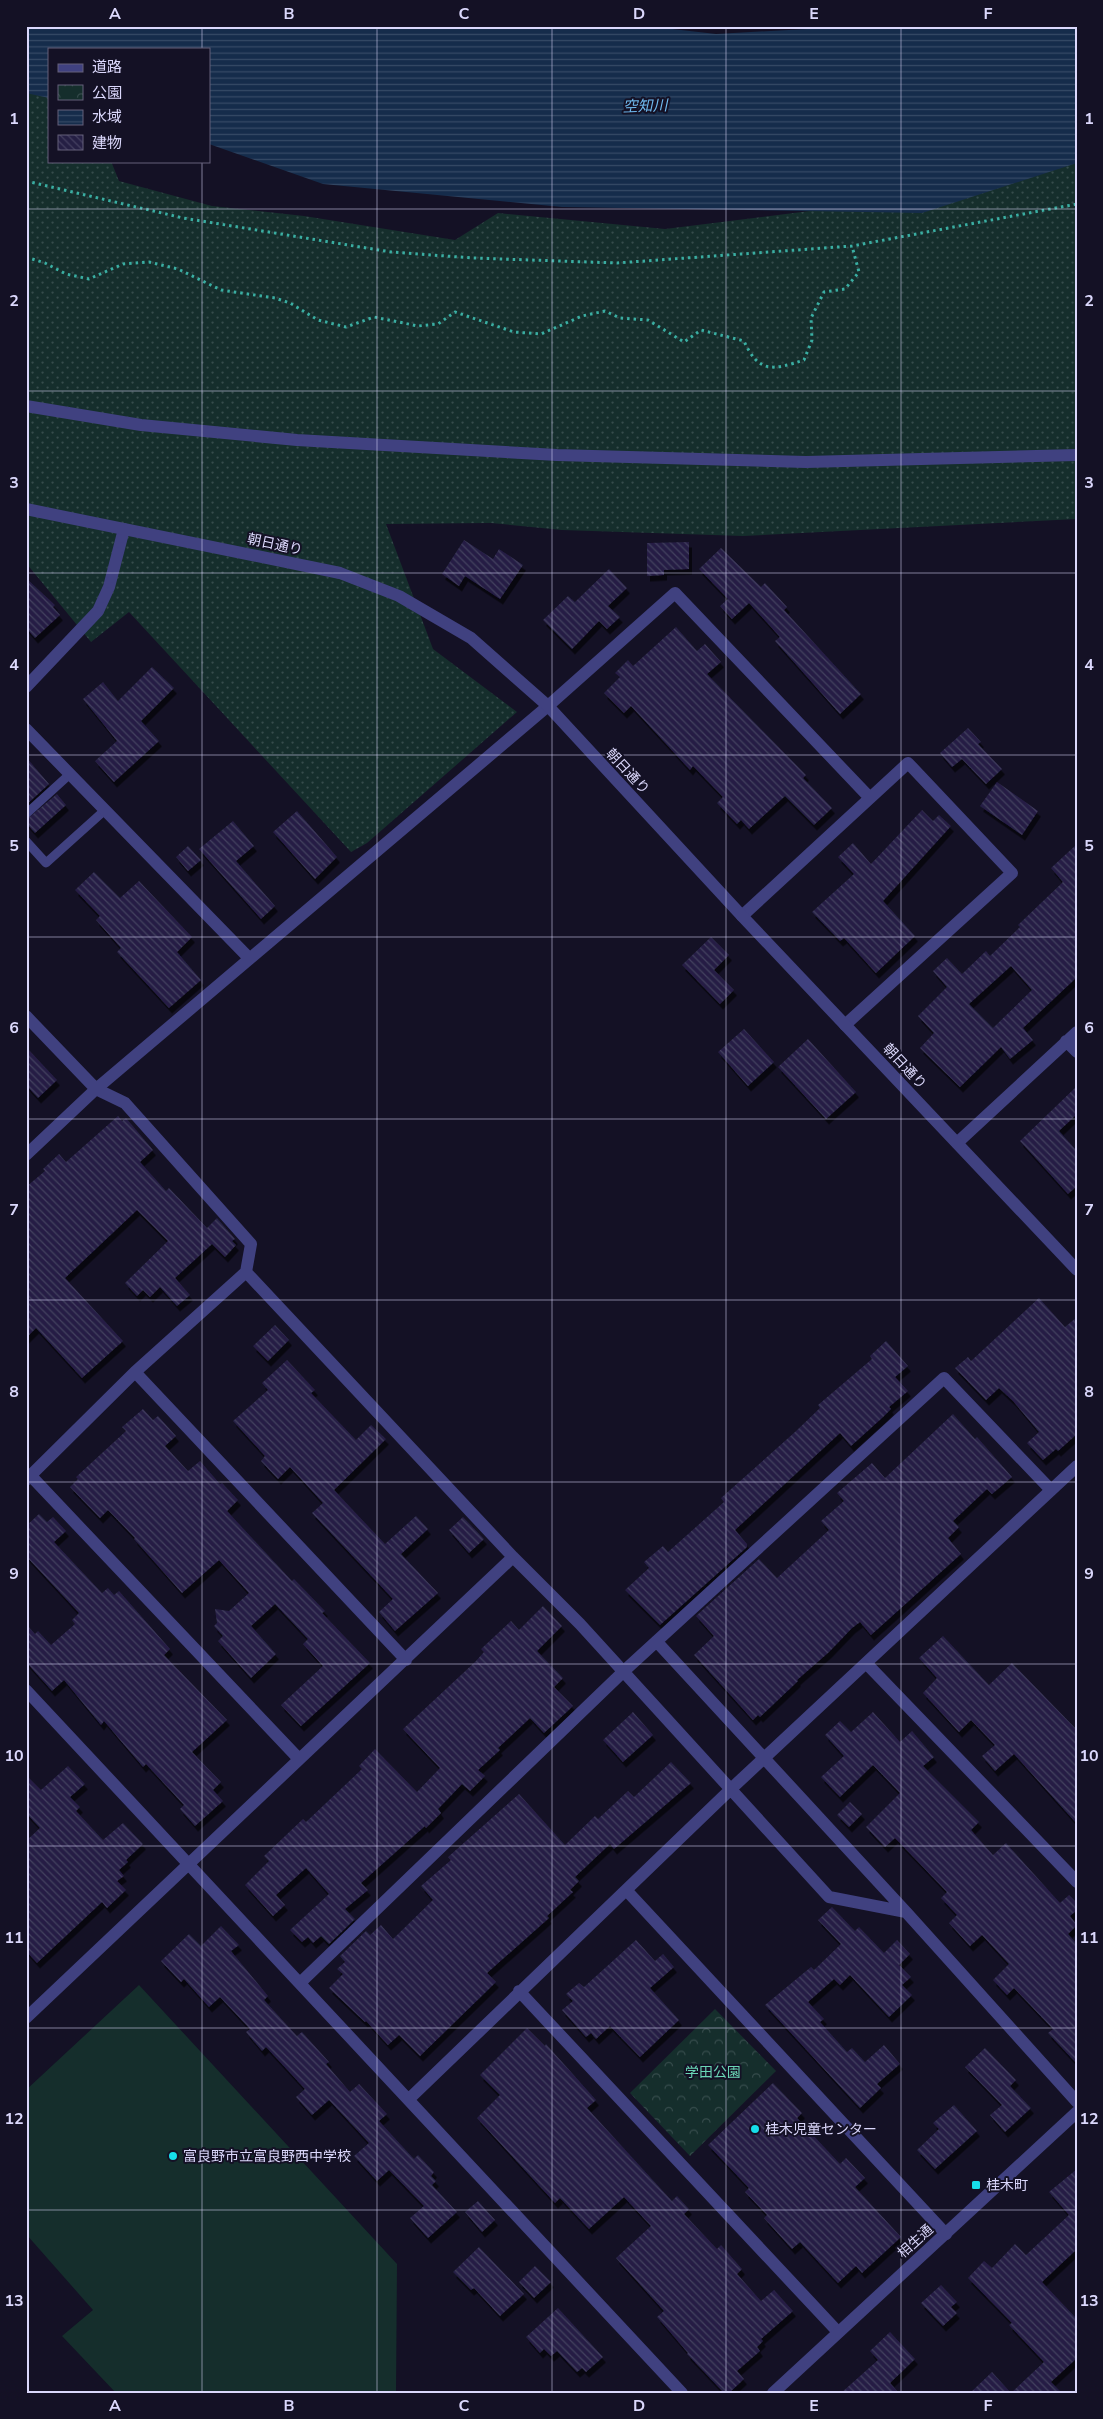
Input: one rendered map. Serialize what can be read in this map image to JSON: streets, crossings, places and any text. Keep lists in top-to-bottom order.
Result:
{
  "streets": {
    "street": ["朝日通り", "相生通"]
  },
  "water": ["空知川"],
  "parks": ["学田公園"],
  "places": {
    "other": ["桂木児童センター", "富良野市立富良野西中学校"],
    "transit": ["桂木町"]
  },
  "legend": [
    "道路",
    "公園",
    "水域",
    "建物"
  ],
  "grid": {
    "columns": [
      "A",
      "B",
      "C",
      "D",
      "E",
      "F"
    ],
    "rows": [
      "1",
      "2",
      "3",
      "4",
      "5",
      "6",
      "7",
      "8",
      "9",
      "10",
      "11",
      "12",
      "13"
    ]
  }
}
